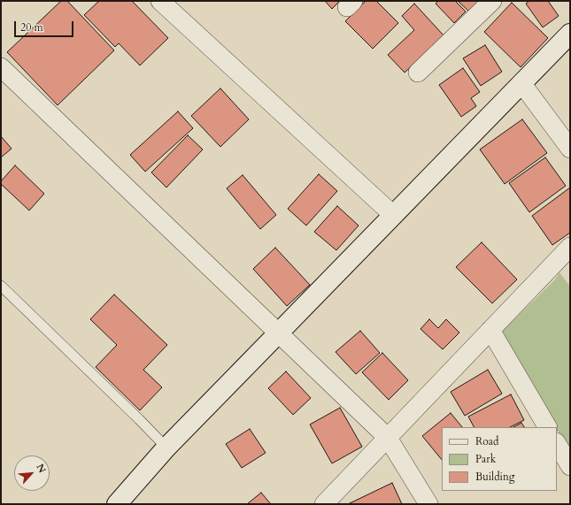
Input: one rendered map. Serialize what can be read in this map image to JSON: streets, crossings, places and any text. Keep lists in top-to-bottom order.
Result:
{
  "legend": ["Road", "Park", "Building"],
  "scale_bar": "20 m",
  "north": "top right"
}
